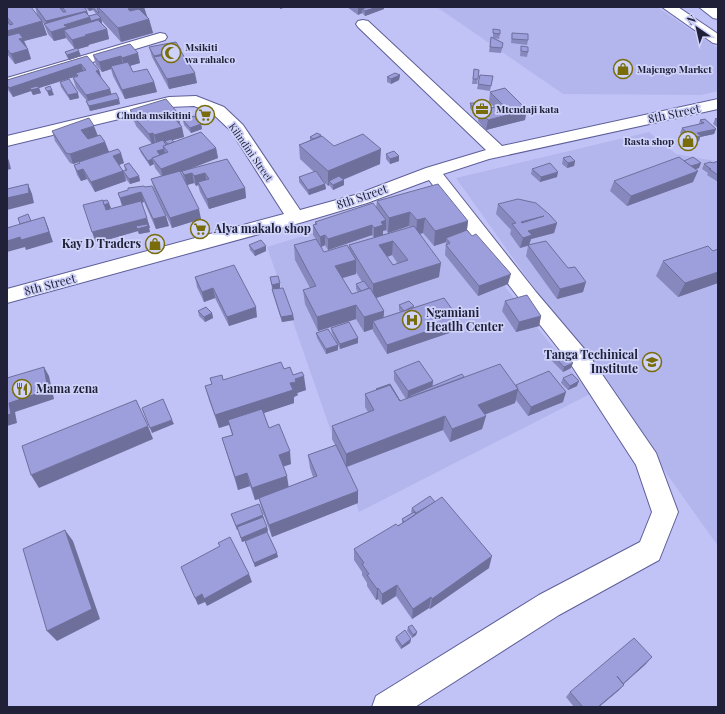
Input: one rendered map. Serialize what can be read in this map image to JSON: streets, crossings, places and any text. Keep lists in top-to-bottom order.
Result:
{
  "streets": {
    "street": ["8th Street", "Kilindini Street"]
  },
  "crossings": [
    ["8th Street", "Kilindini Street"]
  ],
  "places": {
    "mosque": ["Msikiti wa rahaleo"],
    "shop": ["Majengo Market", "Rasta shop", "Kay D Traders"],
    "office": ["Mtendaji kata"],
    "supermarket": ["Chuda msikitini", "Alya makalo shop"],
    "hospital": ["Ngamiani Heatlh Center"],
    "school or university": ["Tanga Techinical Institute"],
    "restaurant": ["Mama zena"]
  },
  "north": "top left"
}
